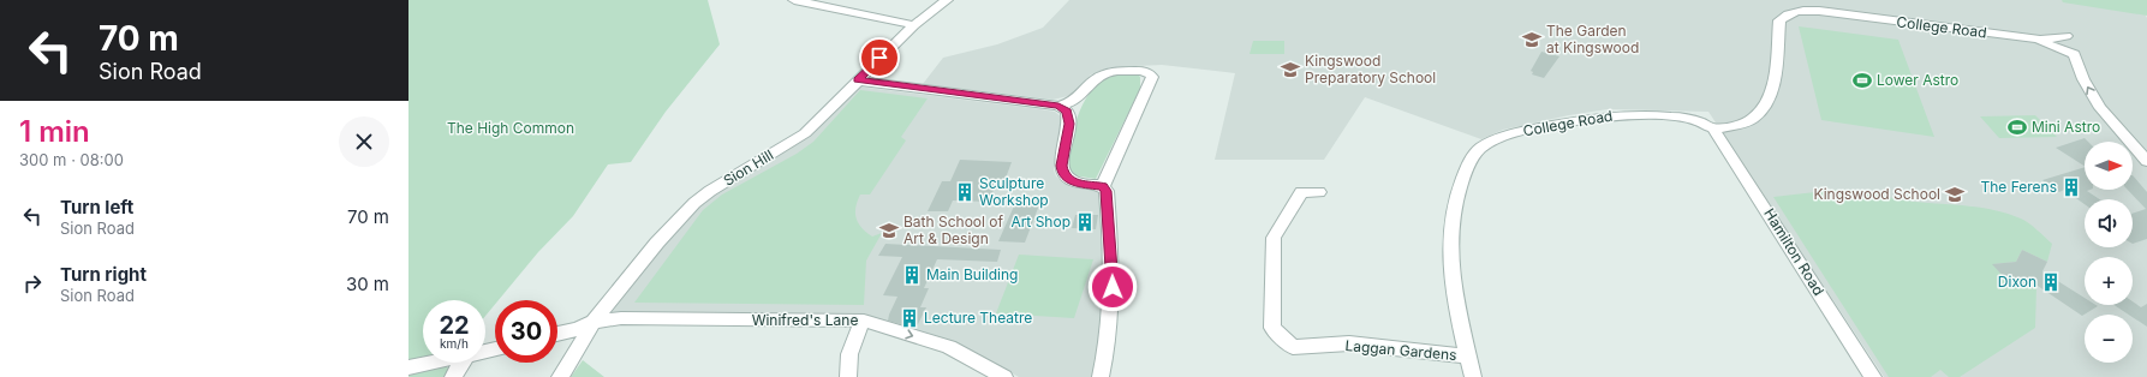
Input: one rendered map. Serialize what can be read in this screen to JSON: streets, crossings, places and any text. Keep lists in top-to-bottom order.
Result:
{
  "streets": {
    "street": [
      "College Road",
      "Sion Hill",
      "Hamilton Road",
      "Winifred's Lane",
      "Laggan Gardens"
    ]
  },
  "crossings": [
    ["College Road", "Hamilton Road"],
    ["College Road", "Laggan Gardens"],
    ["Sion Hill", "Winifred's Lane"]
  ],
  "parks": ["The High Common"],
  "places": {
    "school or university": [
      "The Garden at Kingswood",
      "Kingswood Preparatory School",
      "Kingswood School",
      "Bath School of Art & Design"
    ],
    "sports": ["Lower Astro", "Mini Astro"],
    "building": [
      "The Ferens",
      "Sculpture Workshop",
      "Art Shop",
      "Main Building",
      "Dixon",
      "Lecture Theatre"
    ]
  },
  "north": "right",
  "page": {
    "turn": ["70 m", "Sion Road"],
    "heading": ["1 min", "300 m · 08:00"],
    "map_buttons": ["+", "−"],
    "list": [
      {
        "name": "Turn left",
        "note": "Sion Road",
        "value": "70 m"
      },
      {
        "name": "Turn right",
        "note": "Sion Road",
        "value": "30 m"
      }
    ],
    "speed": "22 km/h",
    "limit": "30"
  }
}
